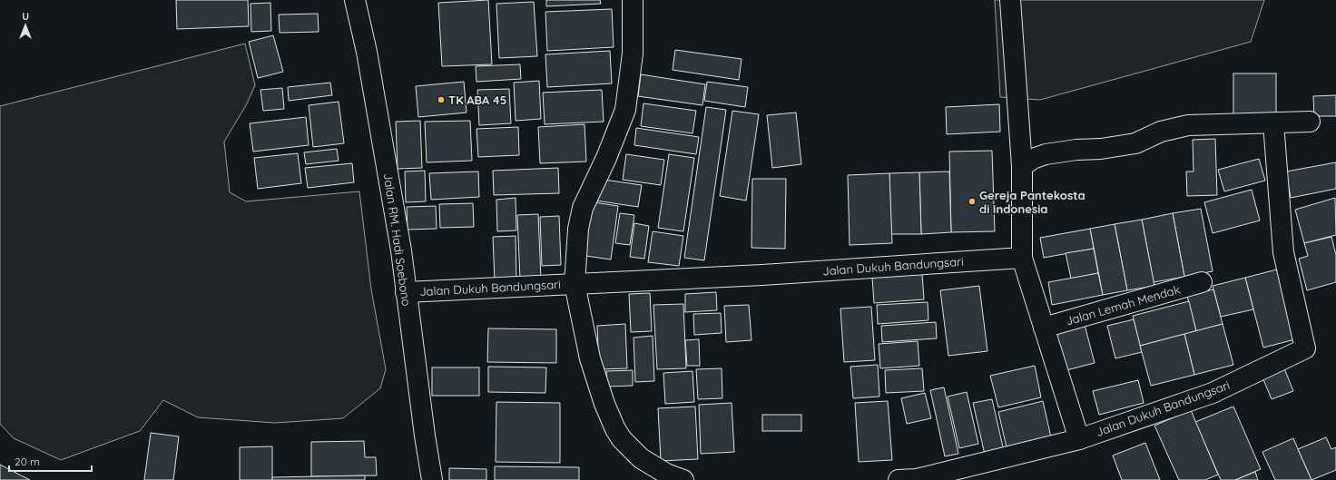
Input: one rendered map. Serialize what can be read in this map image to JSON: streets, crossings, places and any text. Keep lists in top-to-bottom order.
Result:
{
  "streets": {
    "street": ["Jalan RM. Hadi Soebono", "Jalan Dukuh Bandungsari", "Jalan Lemah Mendak"]
  },
  "crossings": [
    ["Jalan RM. Hadi Soebono", "Jalan Dukuh Bandungsari"]
  ],
  "places": ["TK ABA 45", "Gereja Pantekosta di Indonesia"],
  "scale_bar": "20 m",
  "north": "top"
}
